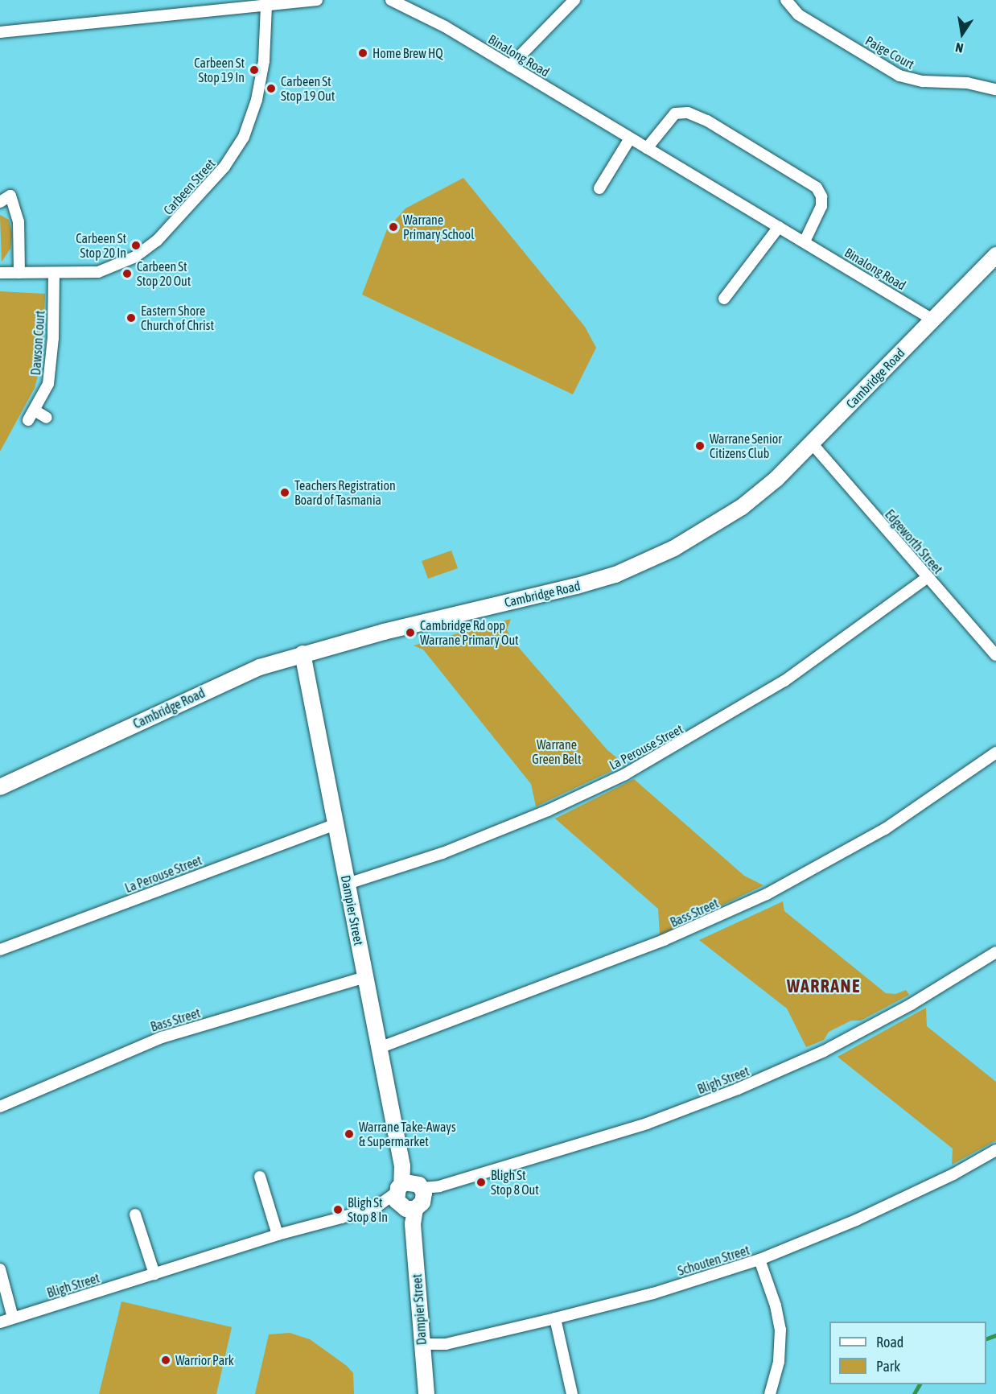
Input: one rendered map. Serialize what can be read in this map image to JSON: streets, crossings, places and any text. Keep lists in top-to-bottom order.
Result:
{
  "streets": {
    "main road": ["Cambridge Road", "Dampier Street"],
    "street": [
      "Paige Court",
      "Binalong Road",
      "Carbeen Street",
      "Dawson Court",
      "Edgeworth Street",
      "La Perouse Street",
      "Bass Street",
      "Bligh Street",
      "Schouten Street"
    ]
  },
  "crossings": [
    ["Binalong Road", "Cambridge Road"],
    ["Carbeen Street", "Dawson Court"],
    ["Cambridge Road", "Edgeworth Street"],
    ["Cambridge Road", "Dampier Street"],
    ["Edgeworth Street", "La Perouse Street"],
    ["La Perouse Street", "Dampier Street"],
    ["Dampier Street", "Bass Street"],
    ["Dampier Street", "Bligh Street"],
    ["Dampier Street", "Schouten Street"]
  ],
  "districts": ["WARRANE"],
  "parks": ["Warrane Green Belt"],
  "places": [
    "Home Brew HQ",
    "Carbeen St Stop 19 In",
    "Carbeen St Stop 19 Out",
    "Warrane Primary School",
    "Carbeen St Stop 20 In",
    "Carbeen St Stop 20 Out",
    "Eastern Shore Church of Christ",
    "Warrane Senior Citizens Club",
    "Teachers Registration Board of Tasmania",
    "Cambridge Rd opp Warrane Primary Out",
    "Warrane Take-Aways & Supermarket",
    "Bligh St Stop 8 Out",
    "Bligh St Stop 8 In",
    "Warrior Park"
  ],
  "legend": ["Road", "Park"],
  "north": "bottom"
}
